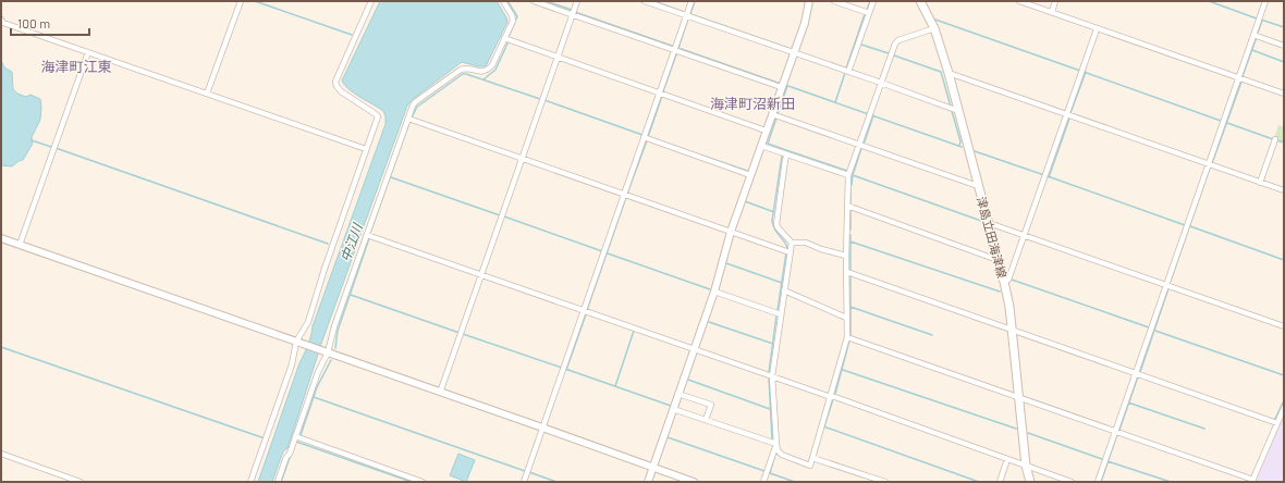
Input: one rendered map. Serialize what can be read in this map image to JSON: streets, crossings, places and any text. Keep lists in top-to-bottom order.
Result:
{
  "streets": {
    "main road": ["津島立田海津線"]
  },
  "districts": ["海津町江東", "海津町沼新田"],
  "water": ["中江川"],
  "scale_bar": "100 m"
}
